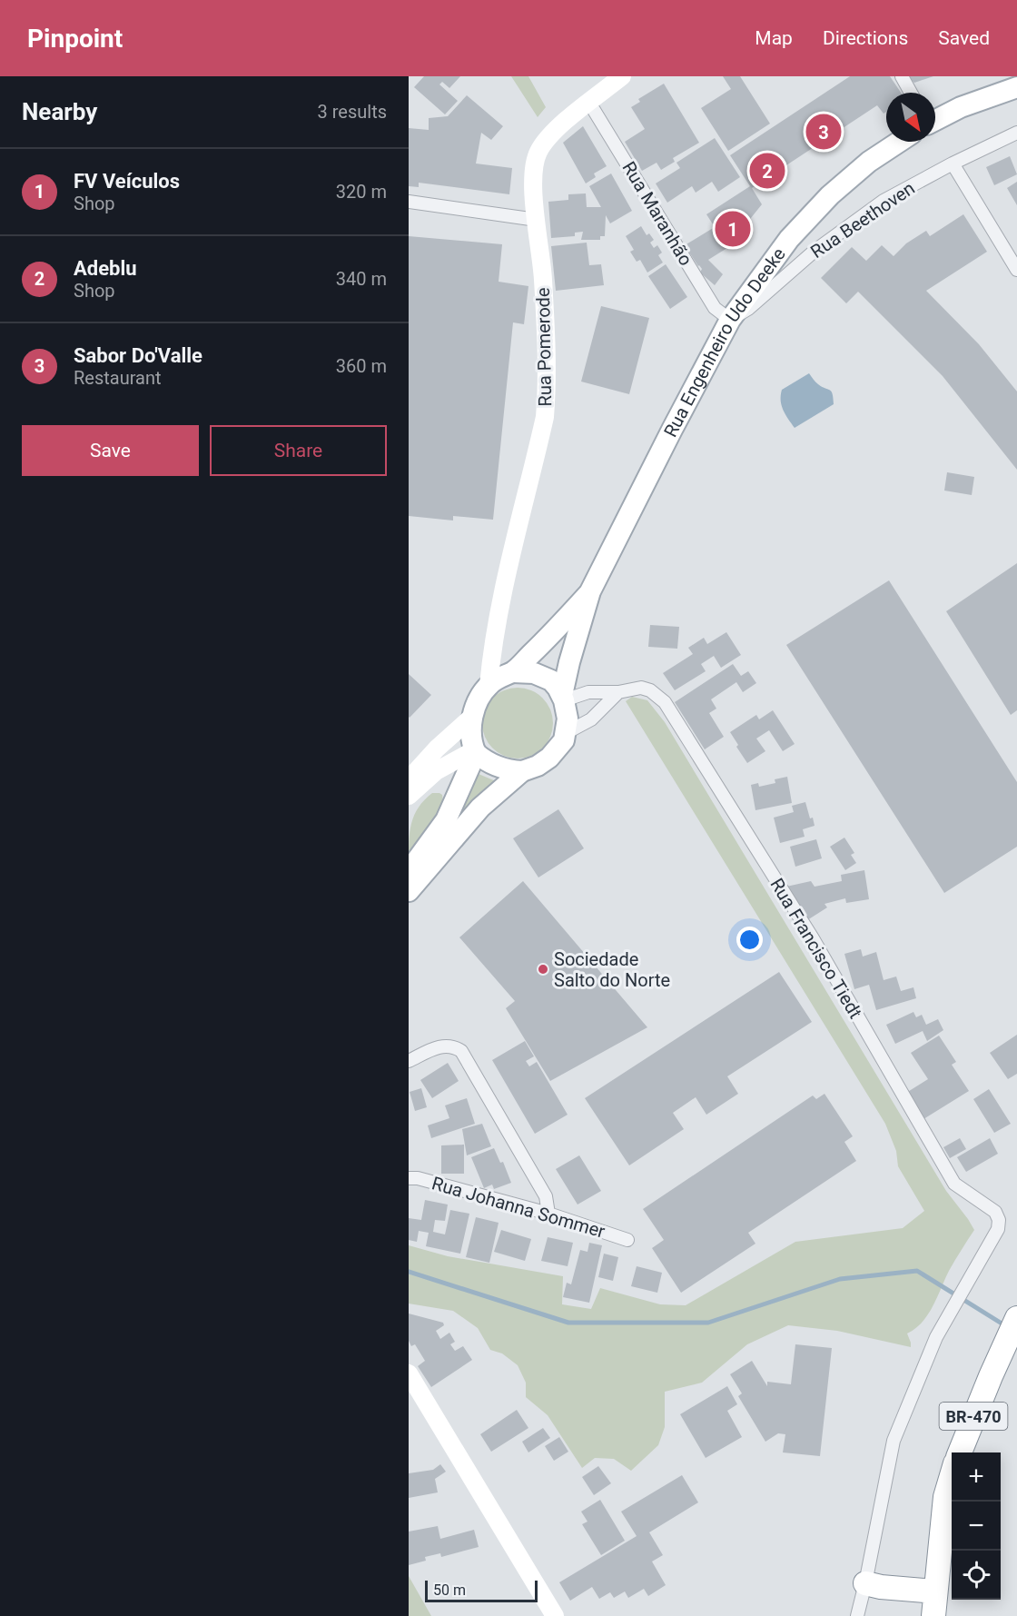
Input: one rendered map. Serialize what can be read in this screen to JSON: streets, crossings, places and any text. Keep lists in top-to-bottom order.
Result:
{
  "streets": {
    "highway": ["BR-470"],
    "main road": ["Rua Engenheiro Udo Deeke"],
    "street": [
      "Rua Maranhão",
      "Rua Beethoven",
      "Rua Pomerode",
      "Rua Francisco Tiedt",
      "Rua Johanna Sommer"
    ]
  },
  "crossings": [
    ["Rua Maranhão", "Rua Beethoven"],
    ["Rua Maranhão", "Rua Engenheiro Udo Deeke"],
    ["Rua Maranhão", "Rua Pomerode"],
    ["Rua Beethoven", "Rua Engenheiro Udo Deeke"],
    ["Rua Engenheiro Udo Deeke", "Rua Pomerode"],
    ["Rua Engenheiro Udo Deeke", "Rua Francisco Tiedt"],
    ["Rua Pomerode", "Rua Francisco Tiedt"]
  ],
  "places": ["Sociedade Salto do Norte"],
  "scale_bar": "50 m",
  "north": "bottom right",
  "page": {
    "header": "Pinpoint",
    "nav": ["Map", "Directions", "Saved"],
    "heading": ["Nearby", "3 results"],
    "pins": ["3", "2", "1"],
    "list": [
      {
        "mark": "1",
        "name": "FV Veículos",
        "note": "Shop",
        "value": "320 m"
      },
      {
        "mark": "2",
        "name": "Adeblu",
        "note": "Shop",
        "value": "340 m"
      },
      {
        "mark": "3",
        "name": "Sabor Do'Valle",
        "note": "Restaurant",
        "value": "360 m"
      }
    ],
    "buttons": ["Save", "Share"],
    "map_buttons": ["+", "−"],
    "scale": "50 m"
  }
}
